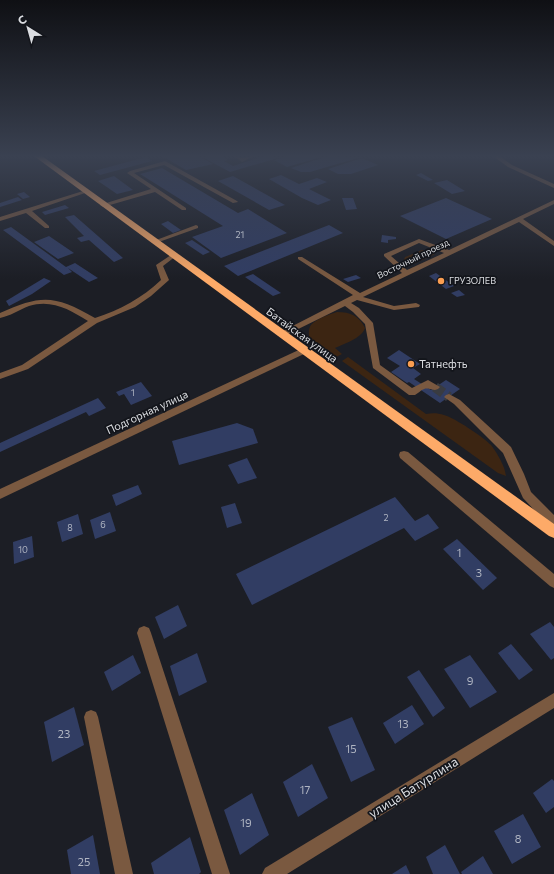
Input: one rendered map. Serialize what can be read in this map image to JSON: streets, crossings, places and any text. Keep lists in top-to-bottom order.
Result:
{
  "streets": {
    "highway": ["Батайская улица"],
    "street": ["Восточный проезд", "Подгорная улица", "улица Батурлина"]
  },
  "crossings": [
    ["Восточный проезд", "Батайская улица"],
    ["Батайская улица", "Подгорная улица"]
  ],
  "places": ["ГРУЗОЛЕВ", "Татнефть"],
  "house_numbers": [
    "21",
    "1",
    "2",
    "6",
    "8",
    "10",
    "1",
    "3",
    "9",
    "13",
    "23",
    "15",
    "17",
    "19",
    "8",
    "25"
  ],
  "north": "top left"
}
